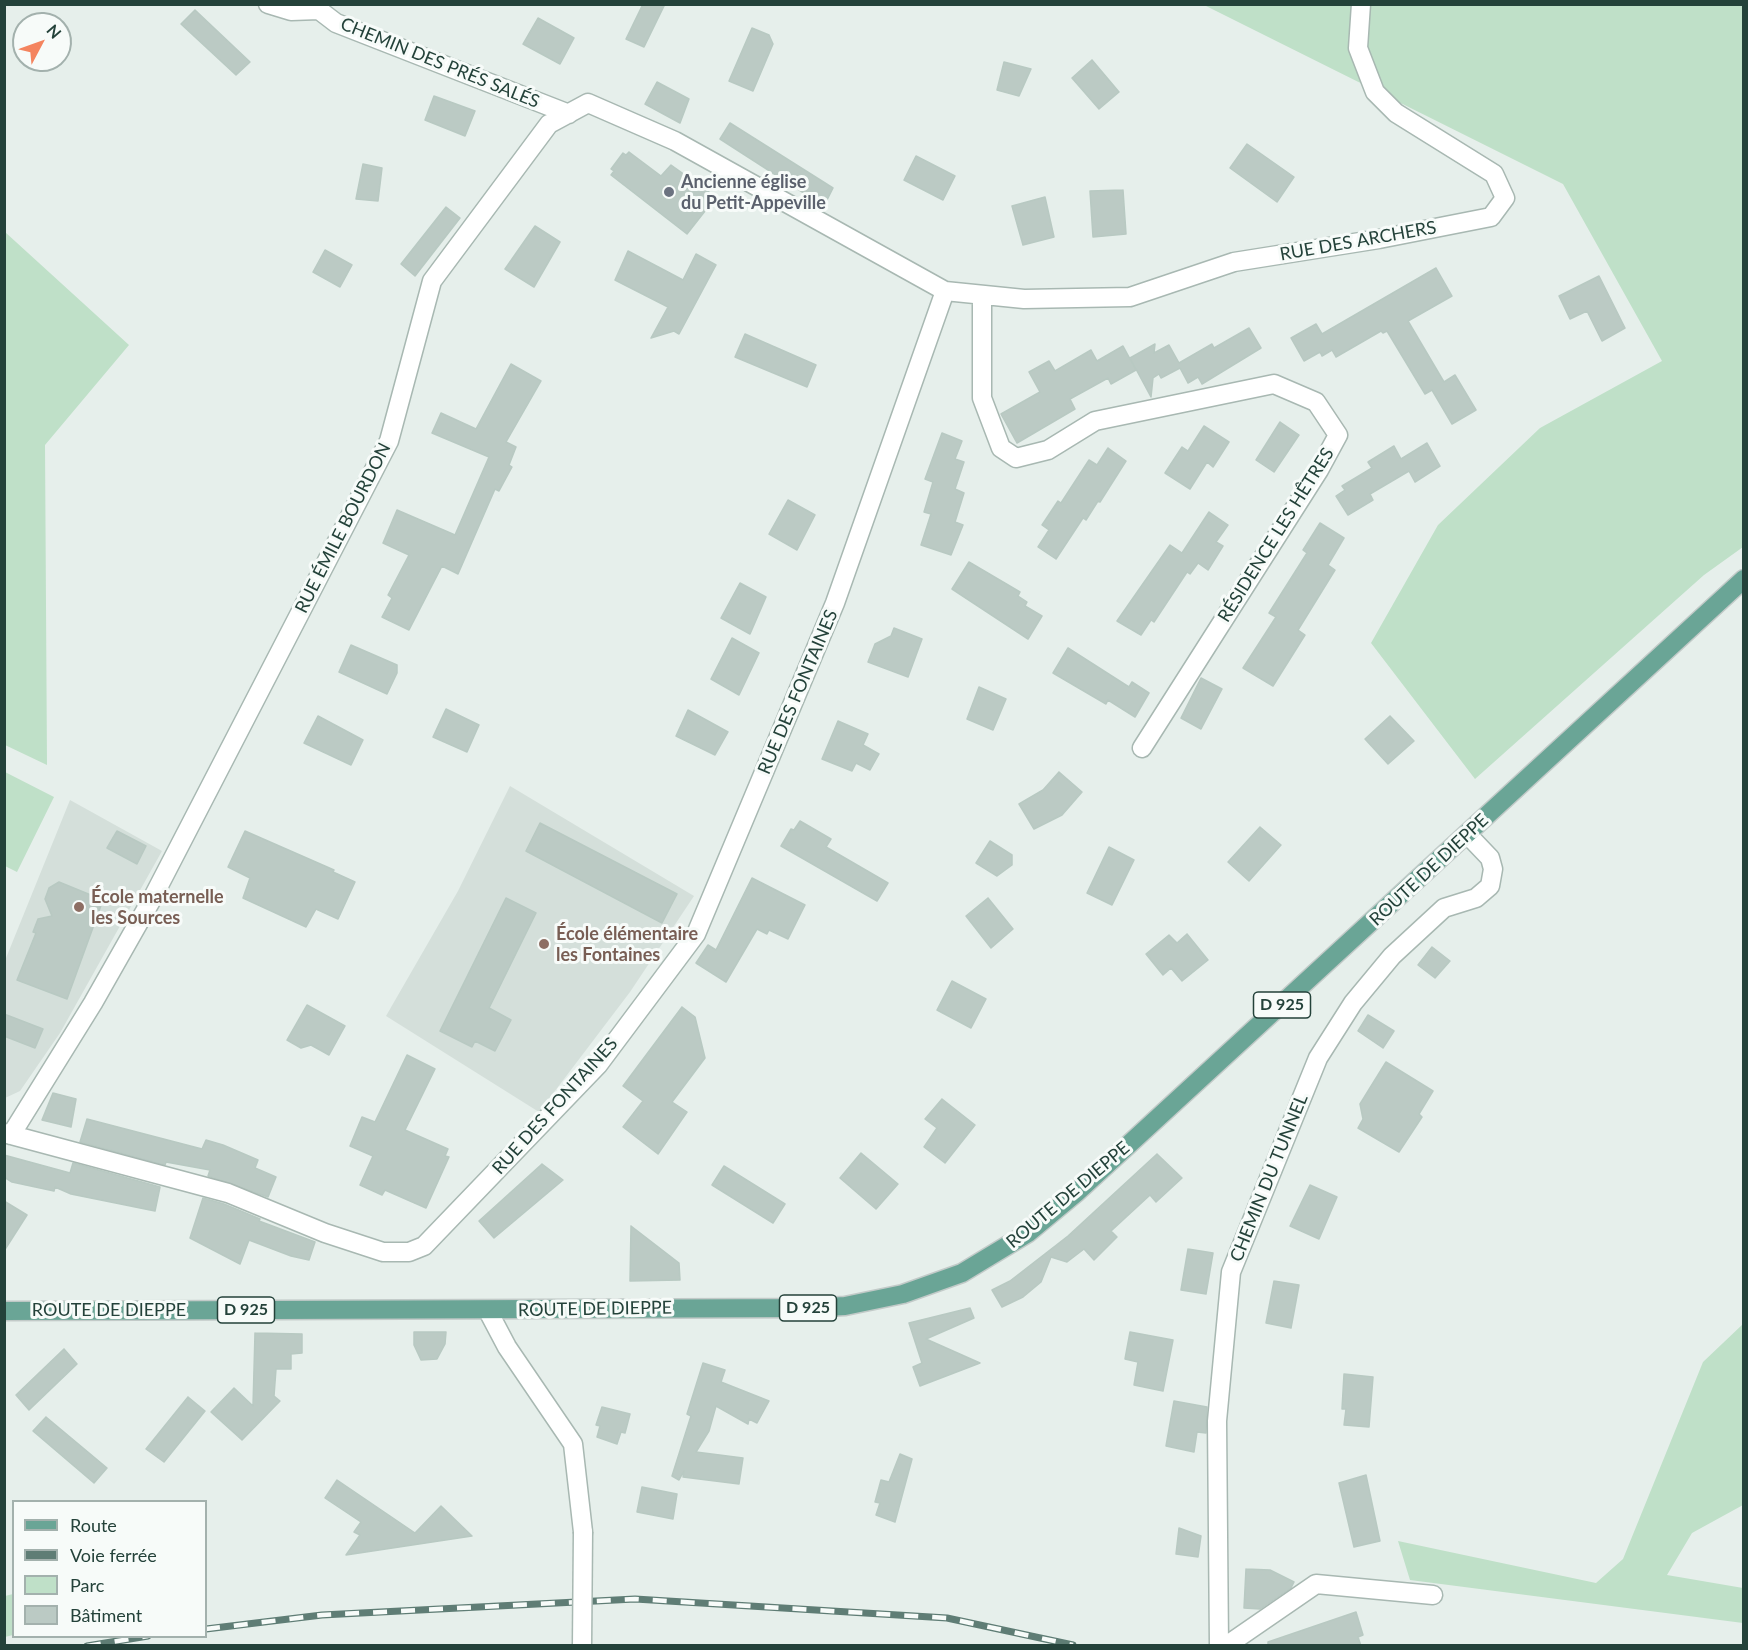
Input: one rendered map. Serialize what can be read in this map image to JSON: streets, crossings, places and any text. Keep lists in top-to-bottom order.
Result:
{
  "streets": {
    "main road": ["ROUTE DE DIEPPE", "D 925"],
    "street": [
      "CHEMIN DES PRÉS SALÉS",
      "RUE DES ARCHERS",
      "RUE ÉMILE BOURDON",
      "RÉSIDENCE LES HÊTRES",
      "RUE DES FONTAINES",
      "CHEMIN DU TUNNEL"
    ]
  },
  "crossings": [
    ["CHEMIN DES PRÉS SALÉS", "RUE ÉMILE BOURDON"],
    ["RUE DES ARCHERS", "RUE ÉMILE BOURDON"],
    ["RUE DES ARCHERS", "RÉSIDENCE LES HÊTRES"],
    ["RUE DES ARCHERS", "RUE DES FONTAINES"],
    ["RUE ÉMILE BOURDON", "RUE DES FONTAINES"],
    ["ROUTE DE DIEPPE", "CHEMIN DU TUNNEL"]
  ],
  "places": ["Ancienne église du Petit-Appeville", "École maternelle les Sources", "École élémentaire les Fontaines"],
  "legend": [
    "Route",
    "Voie ferrée",
    "Parc",
    "Bâtiment"
  ],
  "north": "top right"
}
